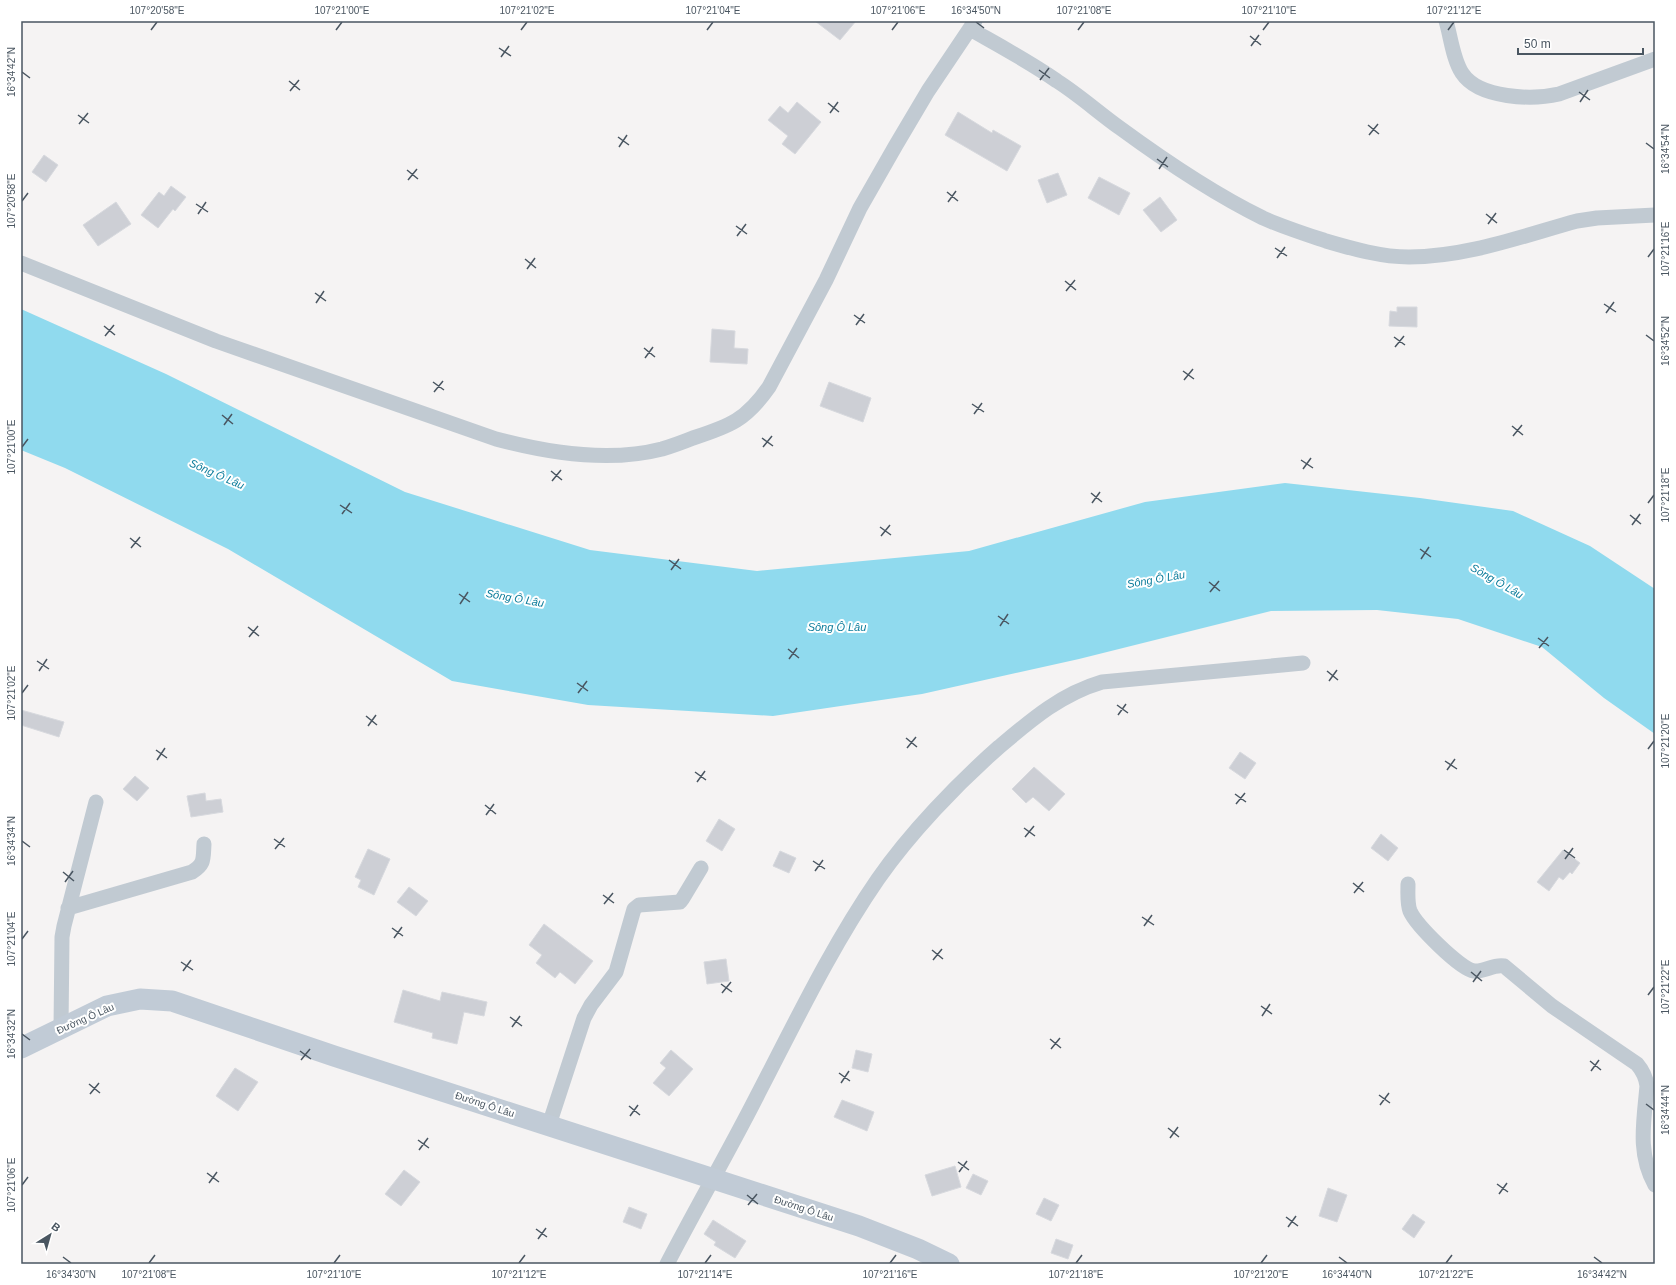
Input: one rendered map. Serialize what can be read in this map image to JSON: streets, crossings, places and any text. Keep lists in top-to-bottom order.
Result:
{
  "streets": {
    "main road": ["Đường Ô Lâu"]
  },
  "water": ["Sông Ô Lâu"],
  "scale_bar": "50 m",
  "north": "top right",
  "coordinates": [
    "107°20'58\"E",
    "107°21'00\"E",
    "107°21'02\"E",
    "107°21'04\"E",
    "107°21'06\"E",
    "16°34'50\"N",
    "107°21'08\"E",
    "107°21'10\"E",
    "107°21'12\"E",
    "16°34'42\"N",
    "16°34'54\"N",
    "107°21'16\"E",
    "16°34'52\"N",
    "107°21'18\"E",
    "107°21'20\"E",
    "16°34'34\"N",
    "107°21'22\"E",
    "16°34'32\"N",
    "16°34'44\"N",
    "16°34'30\"N",
    "107°21'14\"E",
    "16°34'40\"N"
  ]
}
